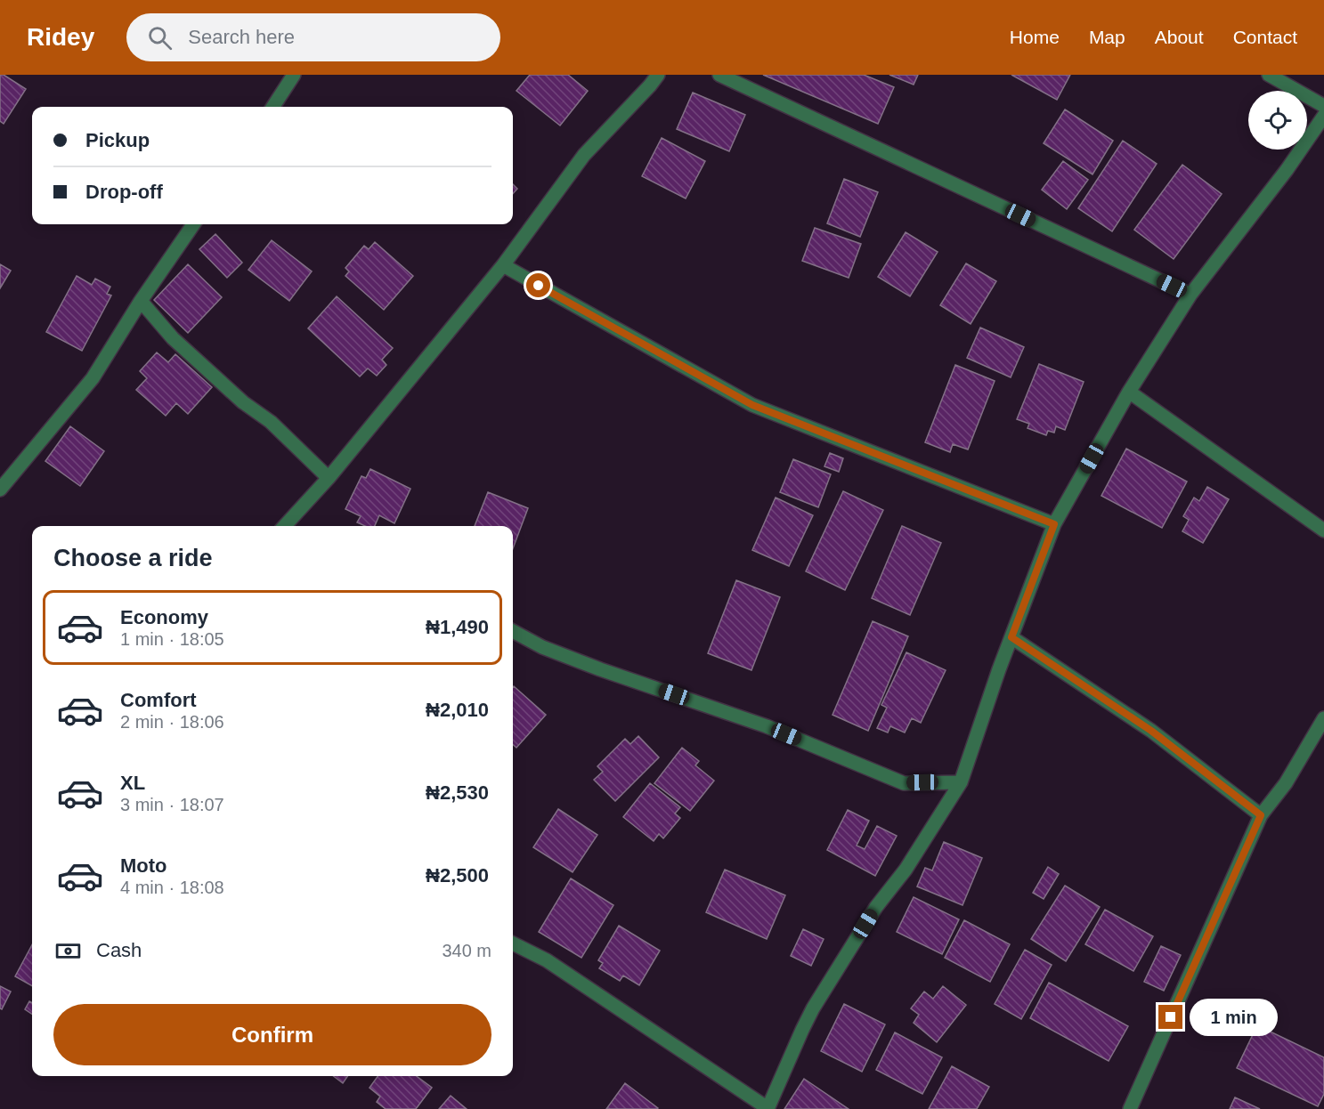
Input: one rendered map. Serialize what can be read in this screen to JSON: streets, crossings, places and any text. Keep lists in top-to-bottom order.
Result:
{
  "page": {
    "header": "Ridey",
    "search": "Search here",
    "nav": [
      "Home",
      "Map",
      "About",
      "Contact"
    ],
    "banner": ["Pickup", "Drop-off"],
    "heading": "Choose a ride",
    "list": [
      {
        "name": "Economy",
        "note": "1 min · 18:05",
        "value": "₦1,490"
      },
      {
        "name": "Comfort",
        "note": "2 min · 18:06",
        "value": "₦2,010"
      },
      {
        "name": "XL",
        "note": "3 min · 18:07",
        "value": "₦2,530"
      },
      {
        "name": "Moto",
        "note": "4 min · 18:08",
        "value": "₦2,500"
      }
    ],
    "pay": ["Cash", "340 m"],
    "buttons": "Confirm",
    "bubble": "1 min"
  }
}
